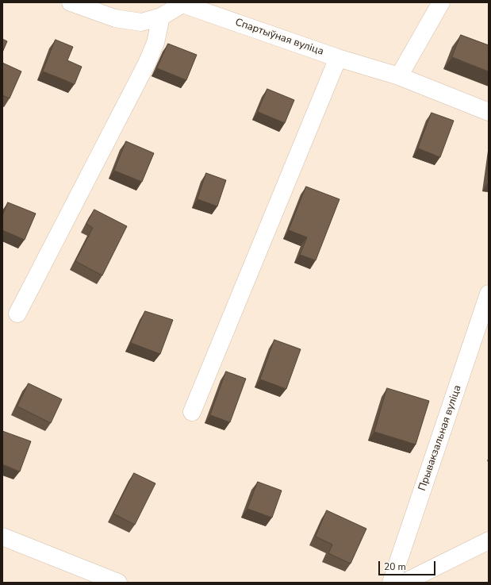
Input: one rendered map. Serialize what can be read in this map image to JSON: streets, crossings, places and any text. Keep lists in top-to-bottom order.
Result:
{
  "streets": {
    "street": ["Спартыўная вуліца", "Прывакзальная вуліца"]
  },
  "scale_bar": "20 m"
}
